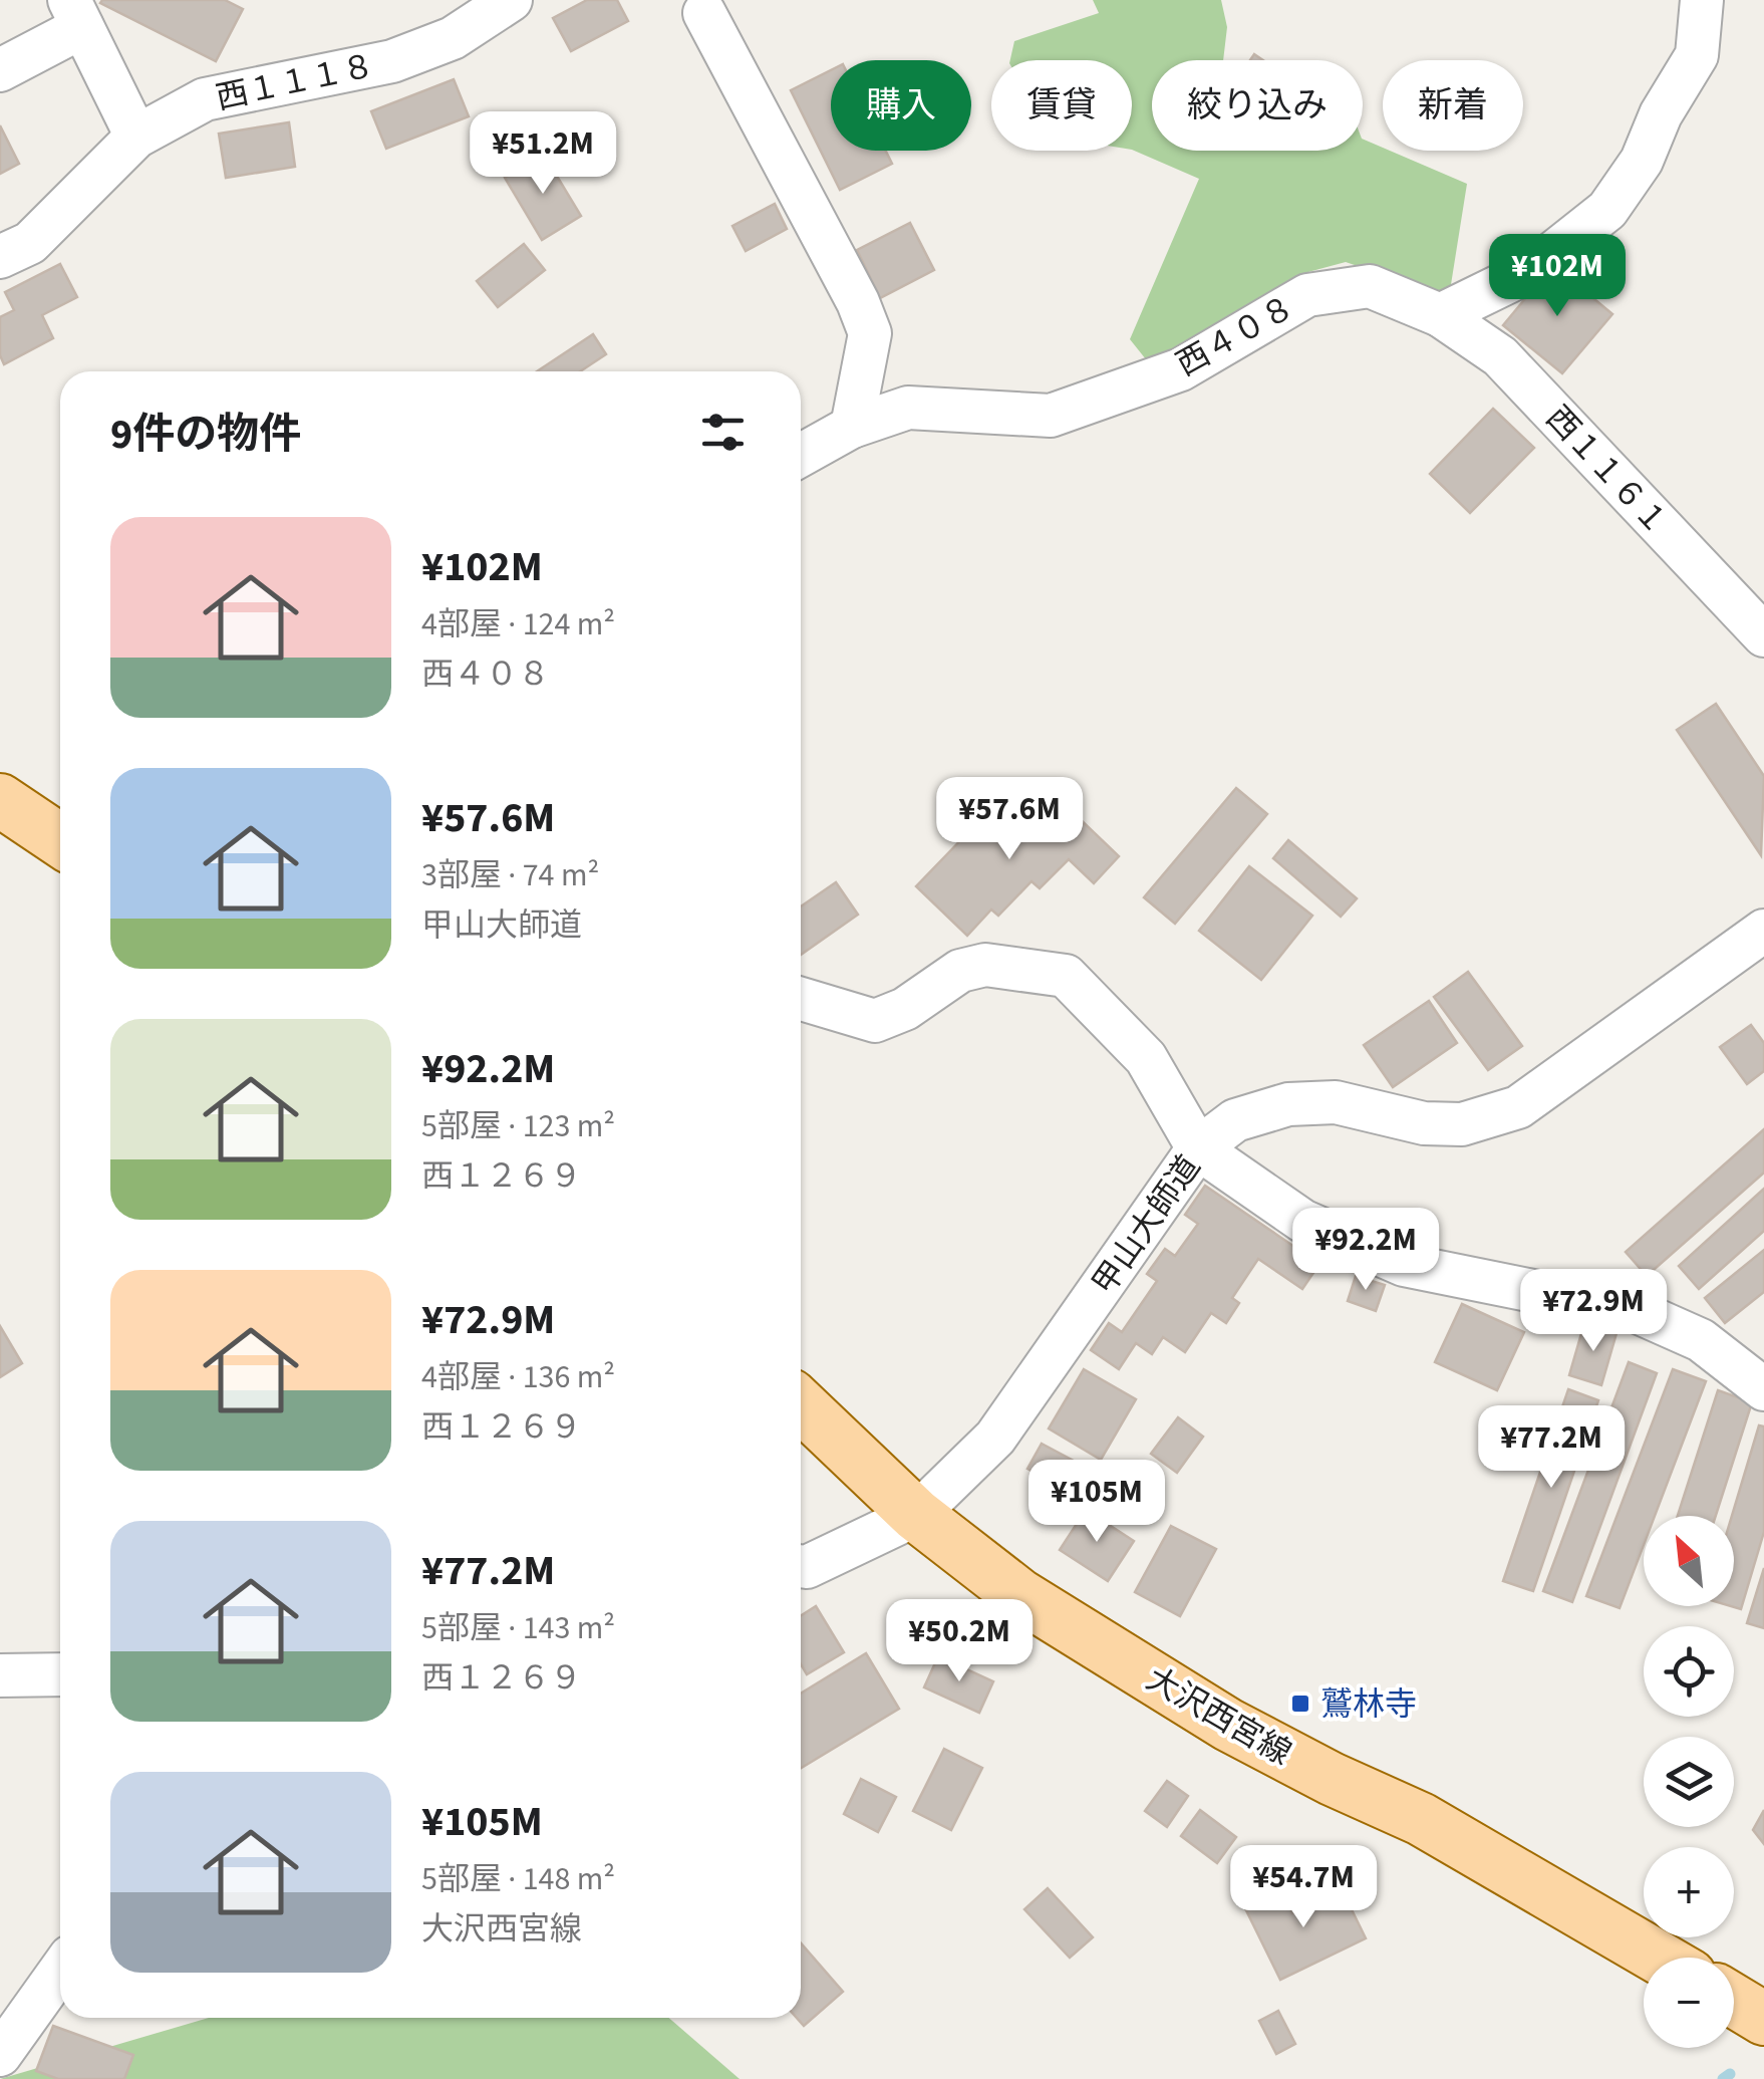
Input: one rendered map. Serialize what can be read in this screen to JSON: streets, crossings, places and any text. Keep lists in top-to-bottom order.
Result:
{
  "streets": {
    "main road": ["大沢西宮線"],
    "street": [
      "西１１１８",
      "西４０８",
      "西１１６１",
      "甲山大師道"
    ]
  },
  "crossings": [
    ["西４０８", "西１１６１"],
    ["甲山大師道", "大沢西宮線"]
  ],
  "places": {
    "transit": ["鷲林寺"]
  },
  "north": "top left",
  "page": {
    "chip": [
      "購入",
      "賃貸",
      "絞り込み",
      "新着"
    ],
    "price": [
      "¥51.2M",
      "¥102M",
      "¥57.6M",
      "¥92.2M",
      "¥72.9M",
      "¥77.2M",
      "¥105M",
      "¥50.2M",
      "¥54.7M"
    ],
    "heading": "9件の物件",
    "list": [
      {
        "name": "¥102M",
        "note": "4部屋 · 124 m² · 西４０８"
      },
      {
        "name": "¥57.6M",
        "note": "3部屋 · 74 m² · 甲山大師道"
      },
      {
        "name": "¥92.2M",
        "note": "5部屋 · 123 m² · 西１２６９"
      },
      {
        "name": "¥72.9M",
        "note": "4部屋 · 136 m² · 西１２６９"
      },
      {
        "name": "¥77.2M",
        "note": "5部屋 · 143 m² · 西１２６９"
      },
      {
        "name": "¥105M",
        "note": "5部屋 · 148 m² · 大沢西宮線"
      }
    ],
    "map_buttons": ["+", "−"]
  }
}
